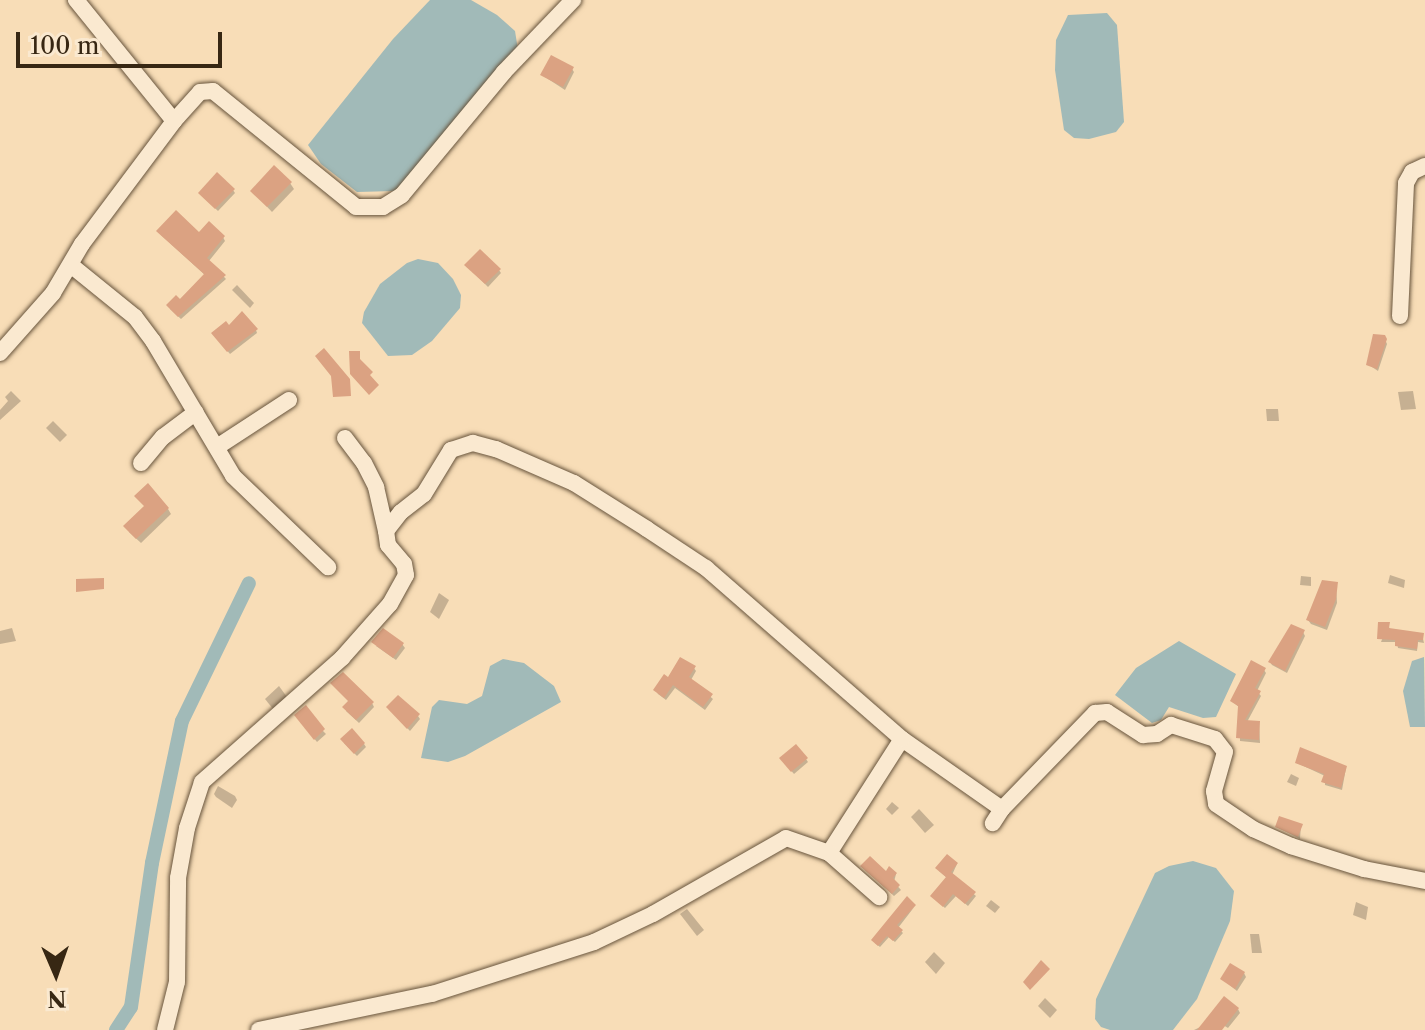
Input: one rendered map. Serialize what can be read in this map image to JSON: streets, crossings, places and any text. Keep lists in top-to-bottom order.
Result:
{
  "scale_bar": "100 m",
  "north": "bottom"
}
